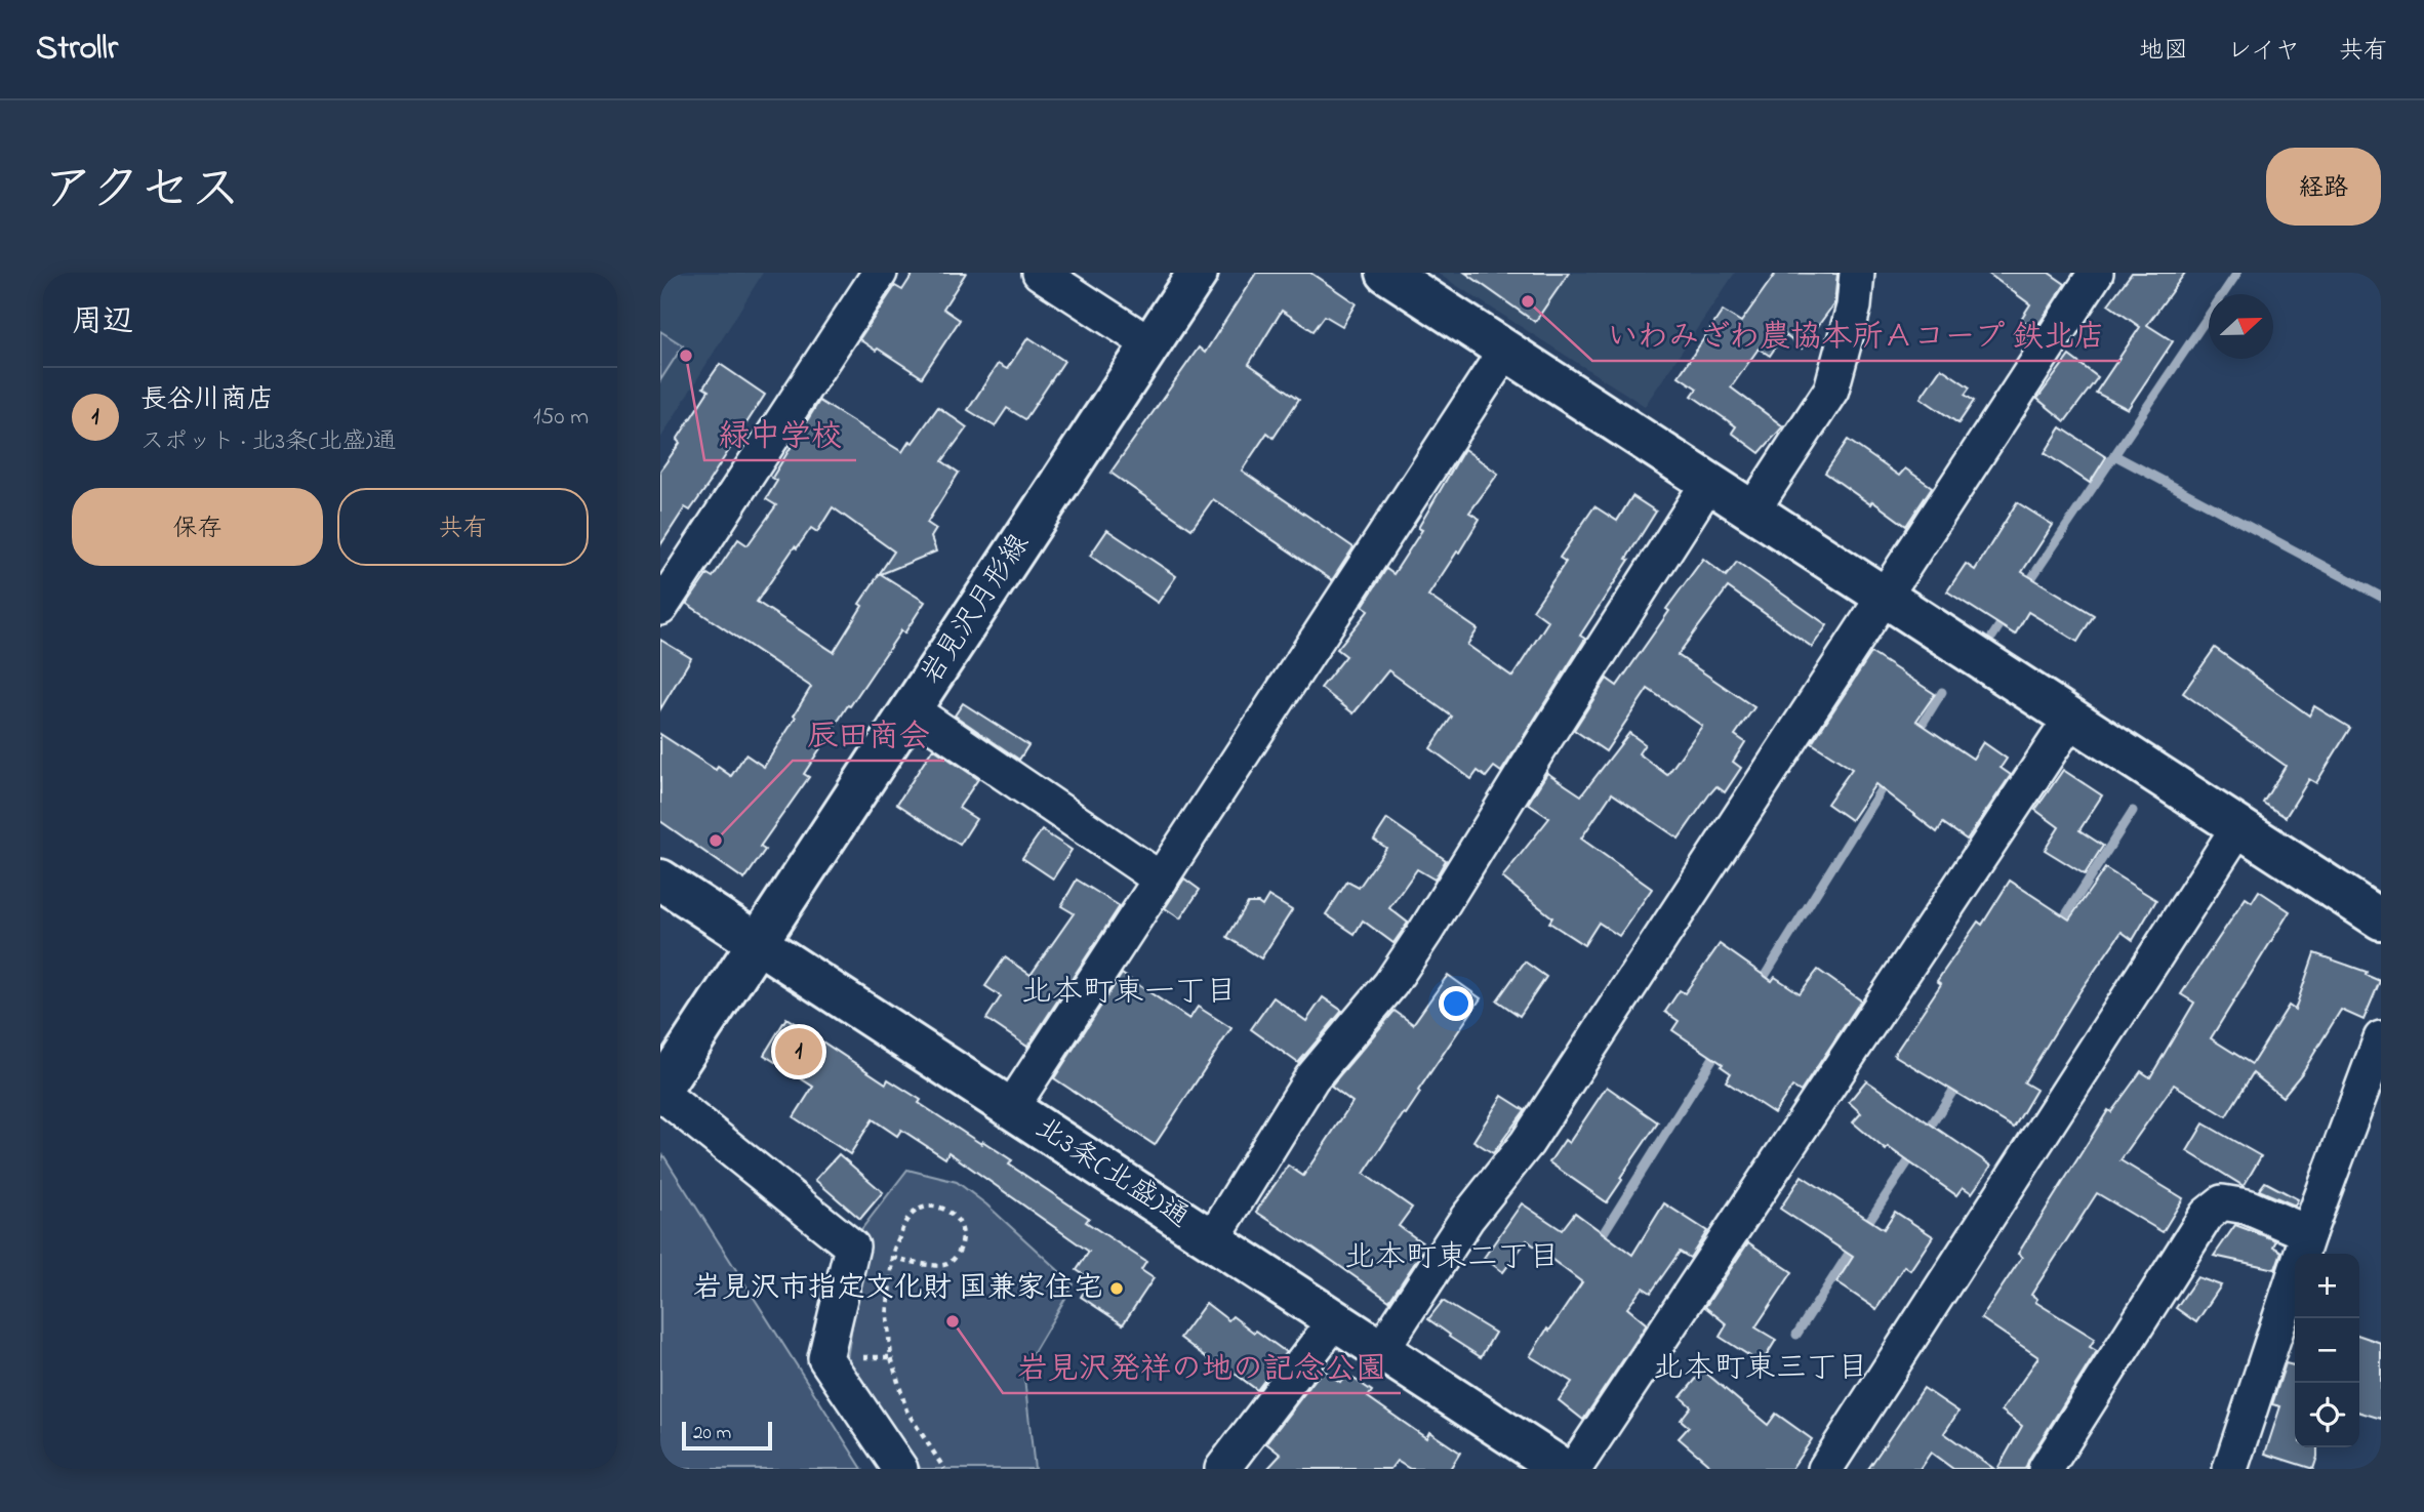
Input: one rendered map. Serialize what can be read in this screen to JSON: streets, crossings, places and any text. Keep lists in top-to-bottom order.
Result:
{
  "streets": {
    "street": ["岩見沢月形線", "北3条(北盛)通"]
  },
  "crossings": [
    ["岩見沢月形線", "北3条(北盛)通"]
  ],
  "districts": ["北本町東一丁目", "北本町東二丁目", "北本町東三丁目"],
  "places": [
    "いわみざわ農協本所Ａコープ 鉄北店",
    "緑中学校",
    "辰田商会",
    "岩見沢市指定文化財 国兼家住宅",
    "岩見沢発祥の地の記念公園"
  ],
  "scale_bar": "20 m",
  "north": "right",
  "page": {
    "header": "Strollr",
    "nav": ["地図", "レイヤ", "共有"],
    "title": "アクセス",
    "buttons": [
      "経路",
      ["保存", "共有"]
    ],
    "heading": "周辺",
    "list": [
      {
        "mark": "1",
        "name": "長谷川商店",
        "note": "スポット · 北3条(北盛)通",
        "value": "150 m"
      }
    ],
    "pins": "1",
    "map_buttons": ["+", "−"],
    "scale": "20 m"
  }
}
